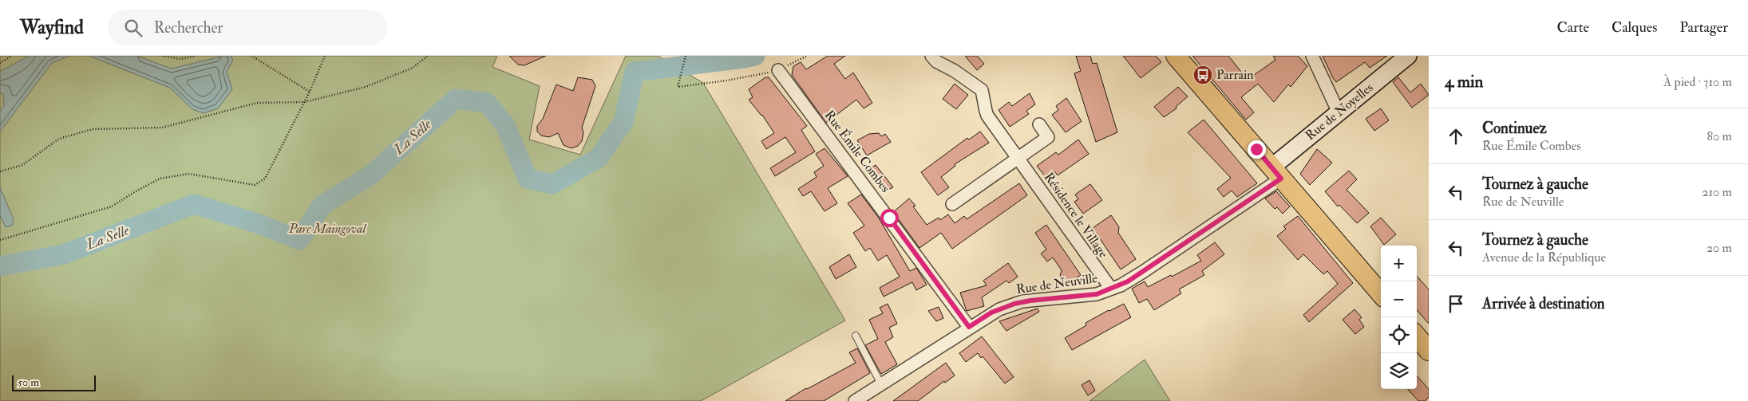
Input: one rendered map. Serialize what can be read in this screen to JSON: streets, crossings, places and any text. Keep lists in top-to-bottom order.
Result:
{
  "streets": {
    "street": [
      "Rue de Noyelles",
      "Rue Émile Combes",
      "Résidence le Village",
      "Rue de Neuville"
    ]
  },
  "crossings": [
    ["Rue de Noyelles", "Rue de Neuville"],
    ["Rue Émile Combes", "Rue de Neuville"],
    ["Résidence le Village", "Rue de Neuville"]
  ],
  "water": ["La Selle"],
  "parks": ["Parc Maingoval"],
  "places": {
    "bus stop": ["Parrain"]
  },
  "scale_bar": "50 m",
  "page": {
    "header": "Wayfind",
    "search": "Rechercher",
    "nav": ["Carte", "Calques", "Partager"],
    "heading": ["4 min", "À pied · 310 m"],
    "list": [
      ["Continuez", "Rue Émile Combes", "80 m"],
      ["Tournez à gauche", "Rue de Neuville", "210 m"],
      ["Tournez à gauche", "Avenue de la République", "20 m"],
      "Arrivée à destination"
    ],
    "map_buttons": ["+", "−"],
    "scale": "50 m"
  }
}
